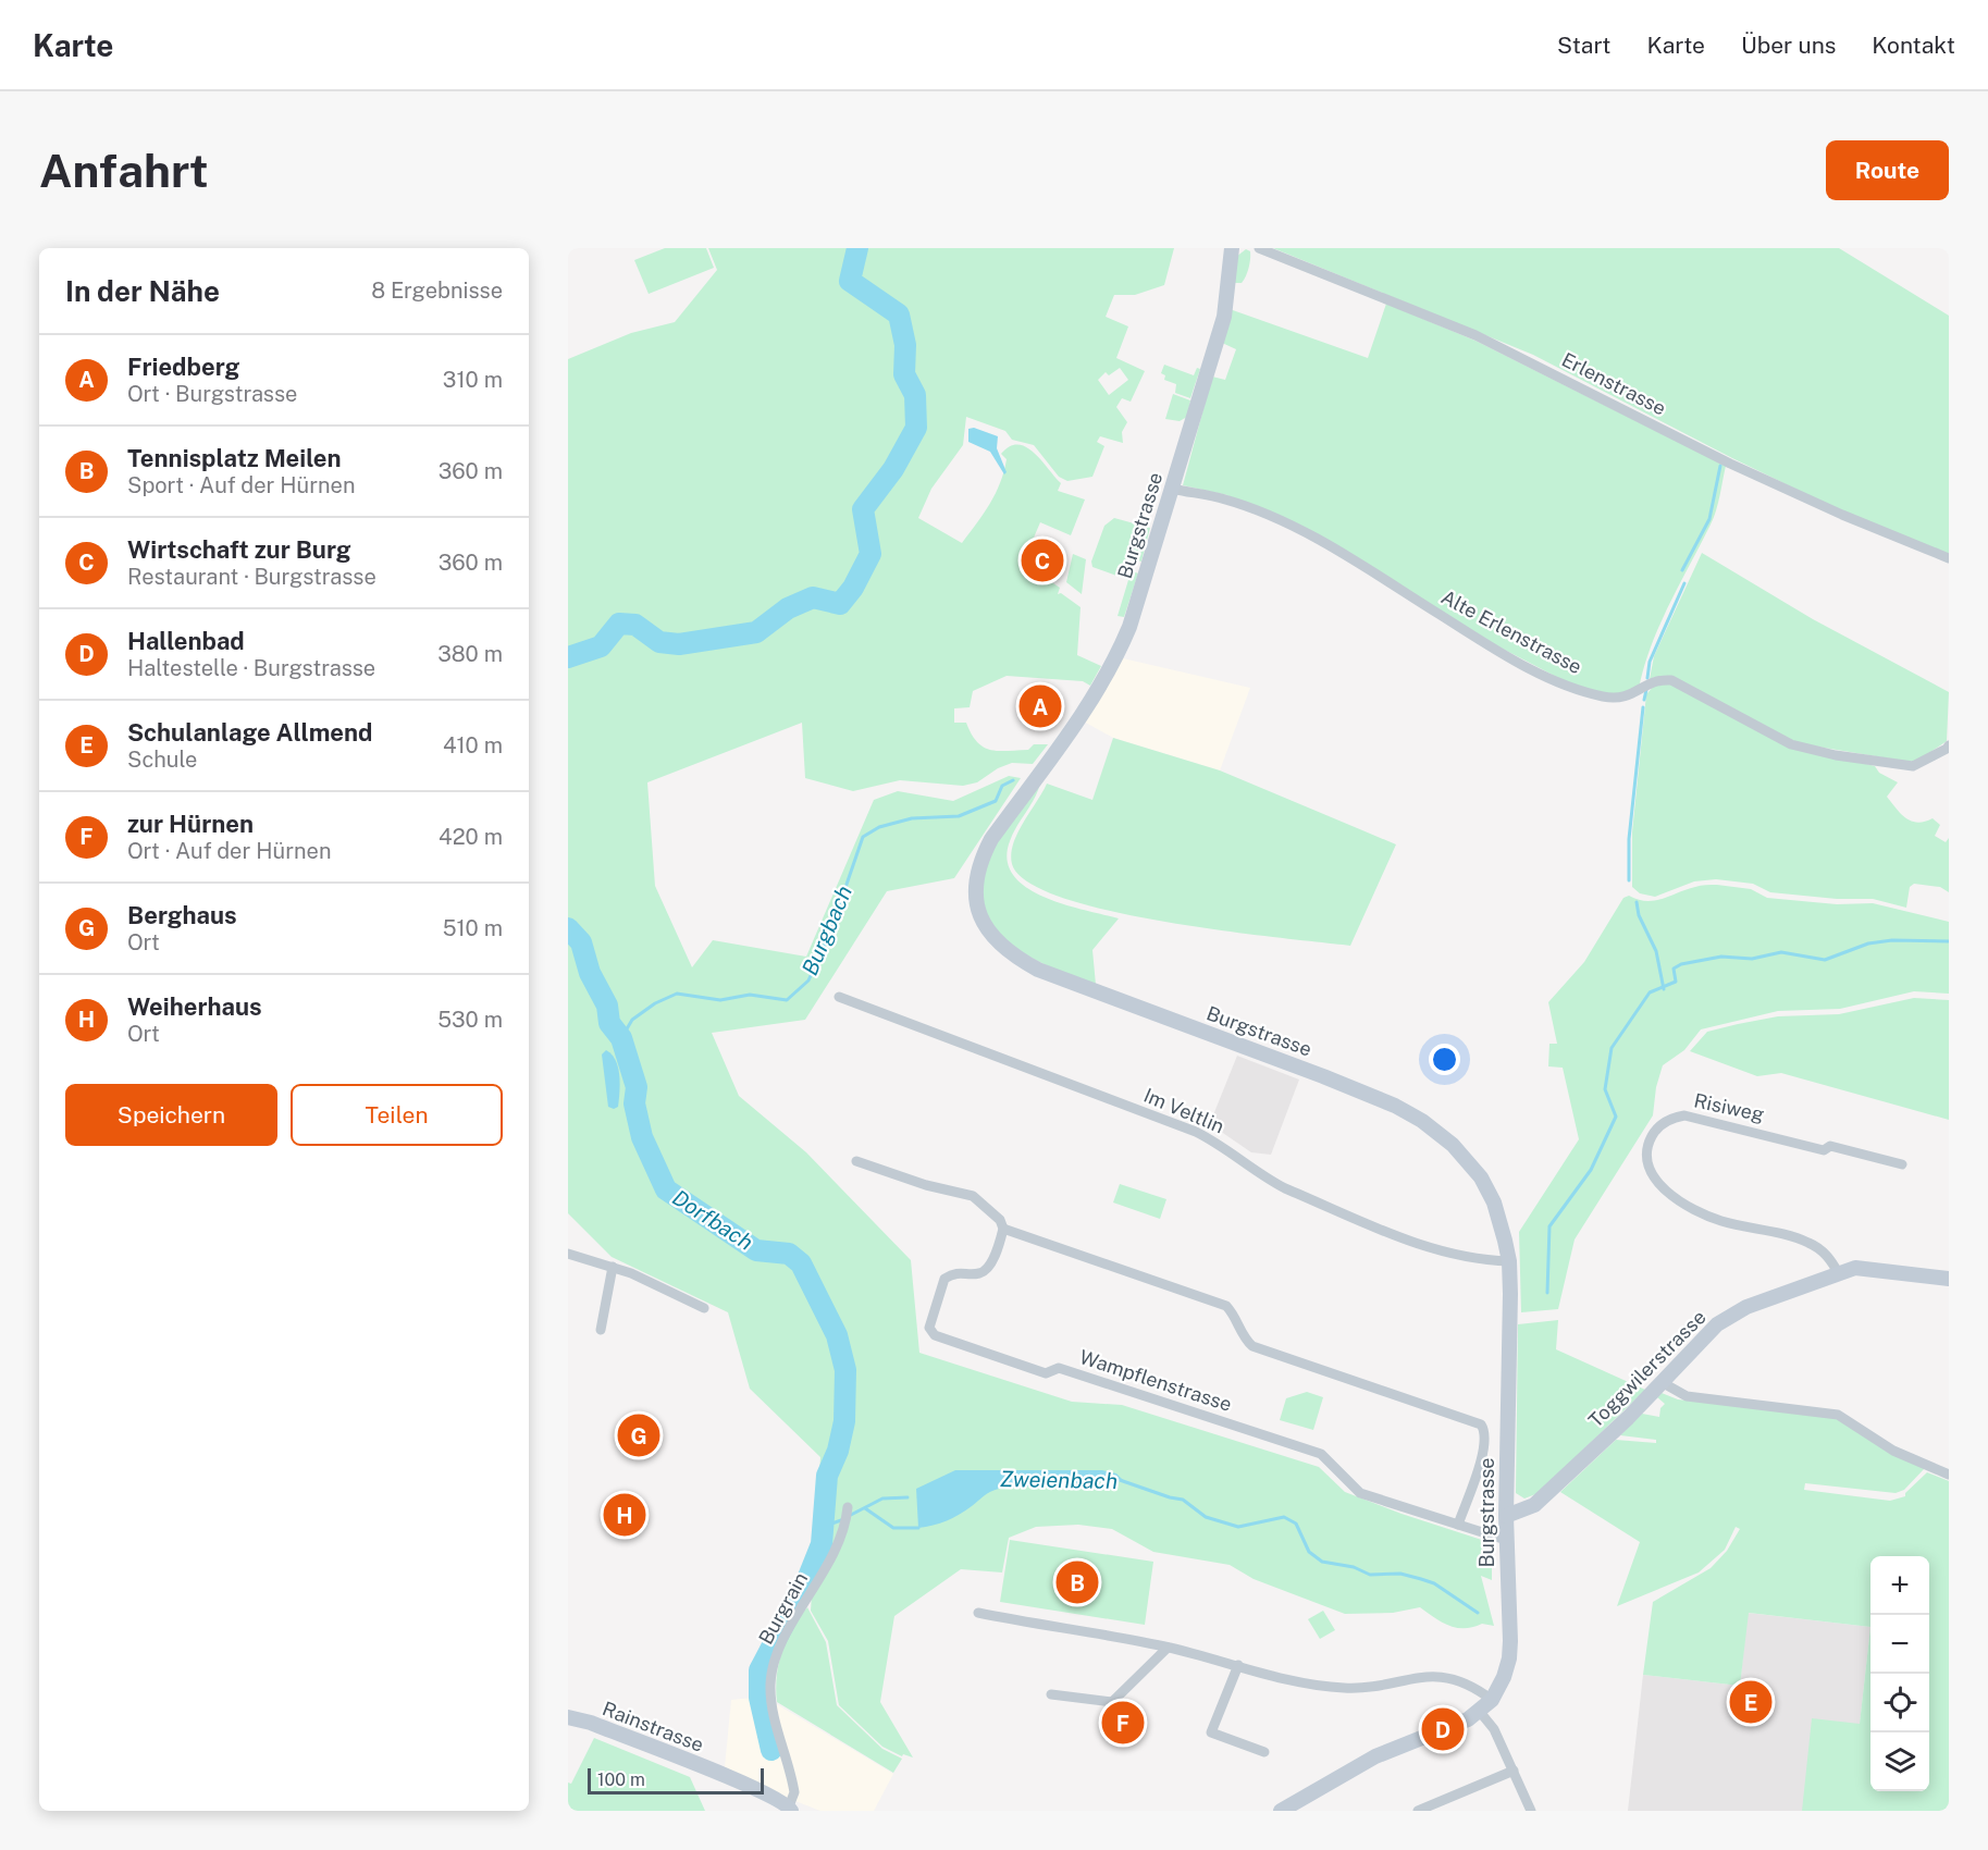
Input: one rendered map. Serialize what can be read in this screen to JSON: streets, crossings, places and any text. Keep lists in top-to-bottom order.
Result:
{
  "streets": {
    "street": [
      "Erlenstrasse",
      "Burgstrasse",
      "Alte Erlenstrasse",
      "Risiweg",
      "Im Veltlin",
      "Toggwilerstrasse",
      "Wampflenstrasse",
      "Burgrain",
      "Rainstrasse"
    ]
  },
  "crossings": [
    ["Burgstrasse", "Alte Erlenstrasse"],
    ["Burgstrasse", "Im Veltlin"],
    ["Burgstrasse", "Toggwilerstrasse"],
    ["Burgstrasse", "Wampflenstrasse"],
    ["Risiweg", "Toggwilerstrasse"],
    ["Burgrain", "Rainstrasse"]
  ],
  "water": ["Burgbach", "Dorfbach", "Zweienbach"],
  "scale_bar": "100 m",
  "page": {
    "header": "Karte",
    "nav": [
      "Start",
      "Karte",
      "Über uns",
      "Kontakt"
    ],
    "buttons": [
      "Route",
      ["Speichern", "Teilen"]
    ],
    "title": "Anfahrt",
    "heading": ["In der Nähe", "8 Ergebnisse"],
    "list": [
      {
        "mark": "A",
        "name": "Friedberg",
        "note": "Ort · Burgstrasse",
        "value": "310 m"
      },
      {
        "mark": "B",
        "name": "Tennisplatz Meilen",
        "note": "Sport · Auf der Hürnen",
        "value": "360 m"
      },
      {
        "mark": "C",
        "name": "Wirtschaft zur Burg",
        "note": "Restaurant · Burgstrasse",
        "value": "360 m"
      },
      {
        "mark": "D",
        "name": "Hallenbad",
        "note": "Haltestelle · Burgstrasse",
        "value": "380 m"
      },
      {
        "mark": "E",
        "name": "Schulanlage Allmend",
        "note": "Schule",
        "value": "410 m"
      },
      {
        "mark": "F",
        "name": "zur Hürnen",
        "note": "Ort · Auf der Hürnen",
        "value": "420 m"
      },
      {
        "mark": "G",
        "name": "Berghaus",
        "note": "Ort",
        "value": "510 m"
      },
      {
        "mark": "H",
        "name": "Weiherhaus",
        "note": "Ort",
        "value": "530 m"
      }
    ],
    "pins": [
      "C",
      "A",
      "G",
      "H",
      "B",
      "E",
      "F",
      "D"
    ],
    "map_buttons": ["+", "−"],
    "scale": "100 m"
  }
}
